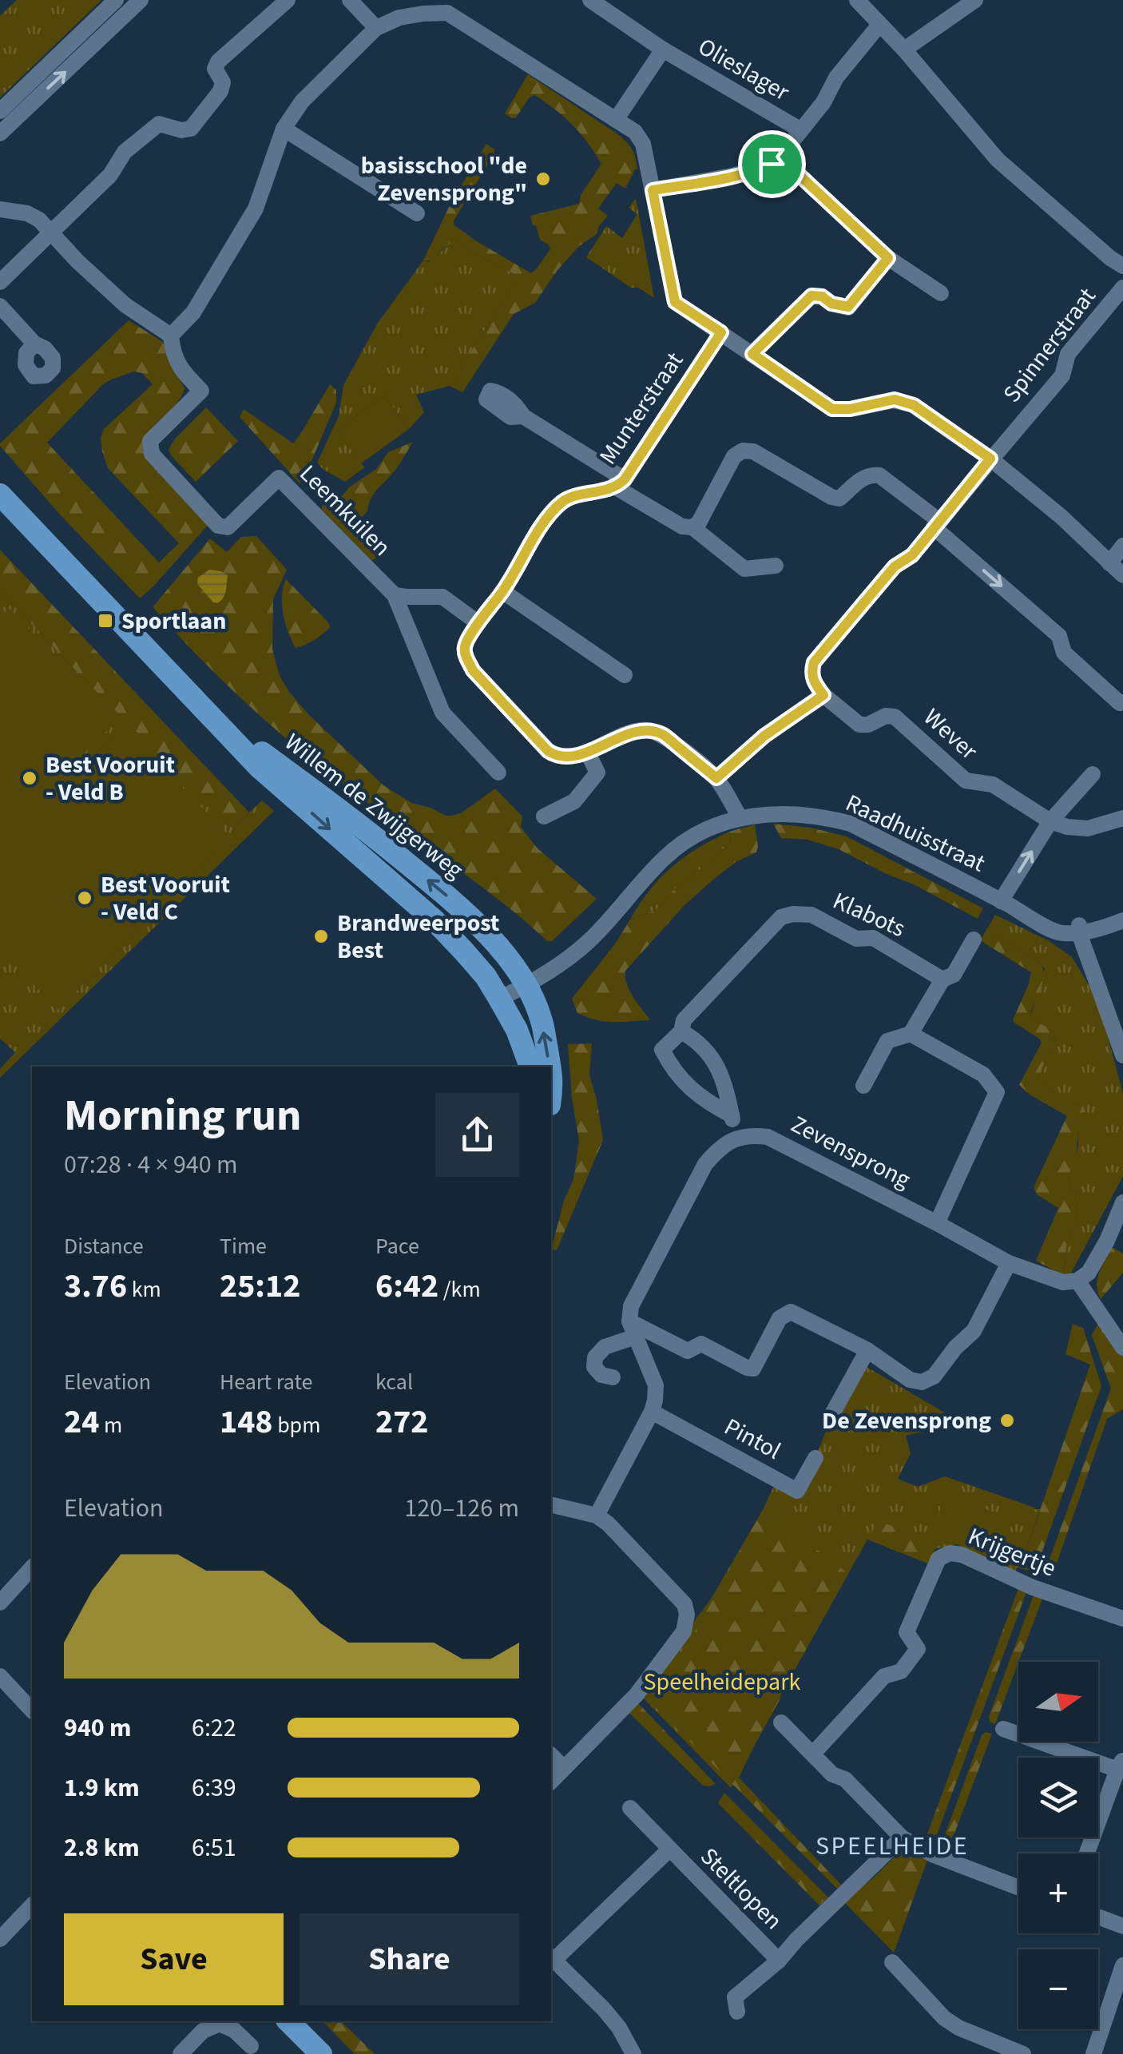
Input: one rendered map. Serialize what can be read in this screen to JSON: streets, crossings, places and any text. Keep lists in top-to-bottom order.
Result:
{
  "streets": {
    "main road": ["Willem de Zwijgerweg"],
    "street": [
      "Olieslager",
      "Spinnerstraat",
      "Munterstraat",
      "Leemkuilen",
      "Wever",
      "Raadhuisstraat",
      "Klabots",
      "Zevensprong",
      "Pintol",
      "Krijgertje",
      "Steltlopen"
    ]
  },
  "crossings": [
    ["Spinnerstraat", "Wever"],
    ["Munterstraat", "Raadhuisstraat"],
    ["Willem de Zwijgerweg", "Raadhuisstraat"]
  ],
  "districts": ["SPEELHEIDE"],
  "parks": ["Speelheidepark"],
  "places": {
    "other": [
      "basisschool \"de Zevensprong\"",
      "Best Vooruit - Veld B",
      "Best Vooruit - Veld C",
      "Brandweerpost Best",
      "De Zevensprong"
    ],
    "transit": ["Sportlaan"]
  },
  "north": "right",
  "page": {
    "heading": ["Morning run", "07:28 · 4 × 940 m"],
    "stats": [
      ["Distance", "3.76 km"],
      ["Time", "25:12"],
      ["Pace", "6:42 /km"],
      ["Elevation", "24 m"],
      ["Heart rate", "148 bpm"],
      ["kcal", "272"]
    ],
    "chart": ["Elevation", "120–126 m"],
    "map_buttons": ["+", "−"],
    "list": [
      {
        "name": "940 m",
        "note": "6:22"
      },
      {
        "name": "1.9 km",
        "note": "6:39"
      },
      {
        "name": "2.8 km",
        "note": "6:51"
      }
    ],
    "buttons": ["Save", "Share"]
  }
}
